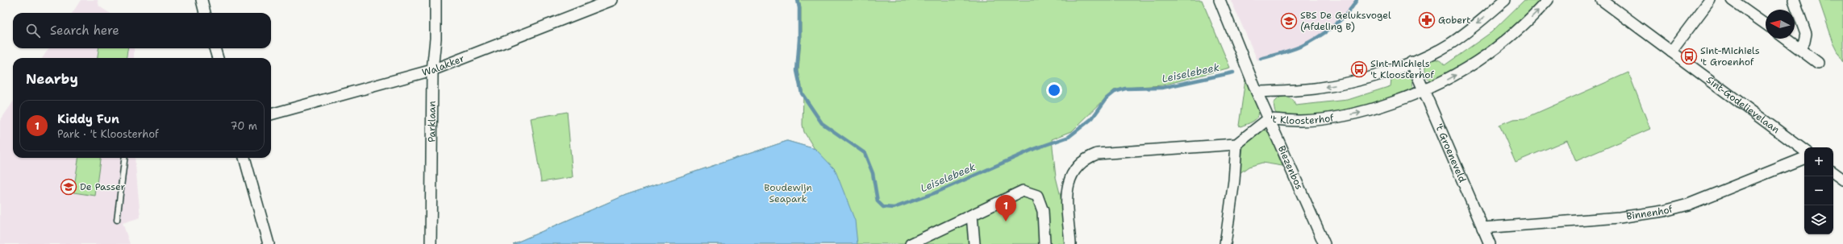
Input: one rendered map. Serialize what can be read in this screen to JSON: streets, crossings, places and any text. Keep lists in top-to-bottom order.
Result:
{
  "streets": {
    "street": [
      "Walakker",
      "Sint-Godelievelaan",
      "'t Kloosterhof",
      "Parklaan",
      "'t Groeneveld",
      "Biezenbos",
      "Binnenhof"
    ]
  },
  "crossings": [
    ["Walakker", "Parklaan"],
    ["'t Kloosterhof", "'t Groeneveld"],
    ["'t Kloosterhof", "Biezenbos"],
    ["'t Groeneveld", "Binnenhof"]
  ],
  "water": ["Leiselebeek"],
  "parks": ["Boudewijn Seapark"],
  "places": {
    "pharmacy": ["Gobert"],
    "school or university": ["SBS De Geluksvogel (Afdeling B)", "De Passer"],
    "bus stop": ["Sint-Michiels 't Groenhof", "Sint-Michiels 't Kloosterhof"]
  },
  "north": "left",
  "page": {
    "search": "Search here",
    "heading": "Nearby",
    "list": [
      {
        "mark": "1",
        "name": "Kiddy Fun",
        "note": "Park · 't Kloosterhof",
        "value": "70 m"
      }
    ],
    "map_buttons": ["+", "−"],
    "pins": "1"
  }
}
